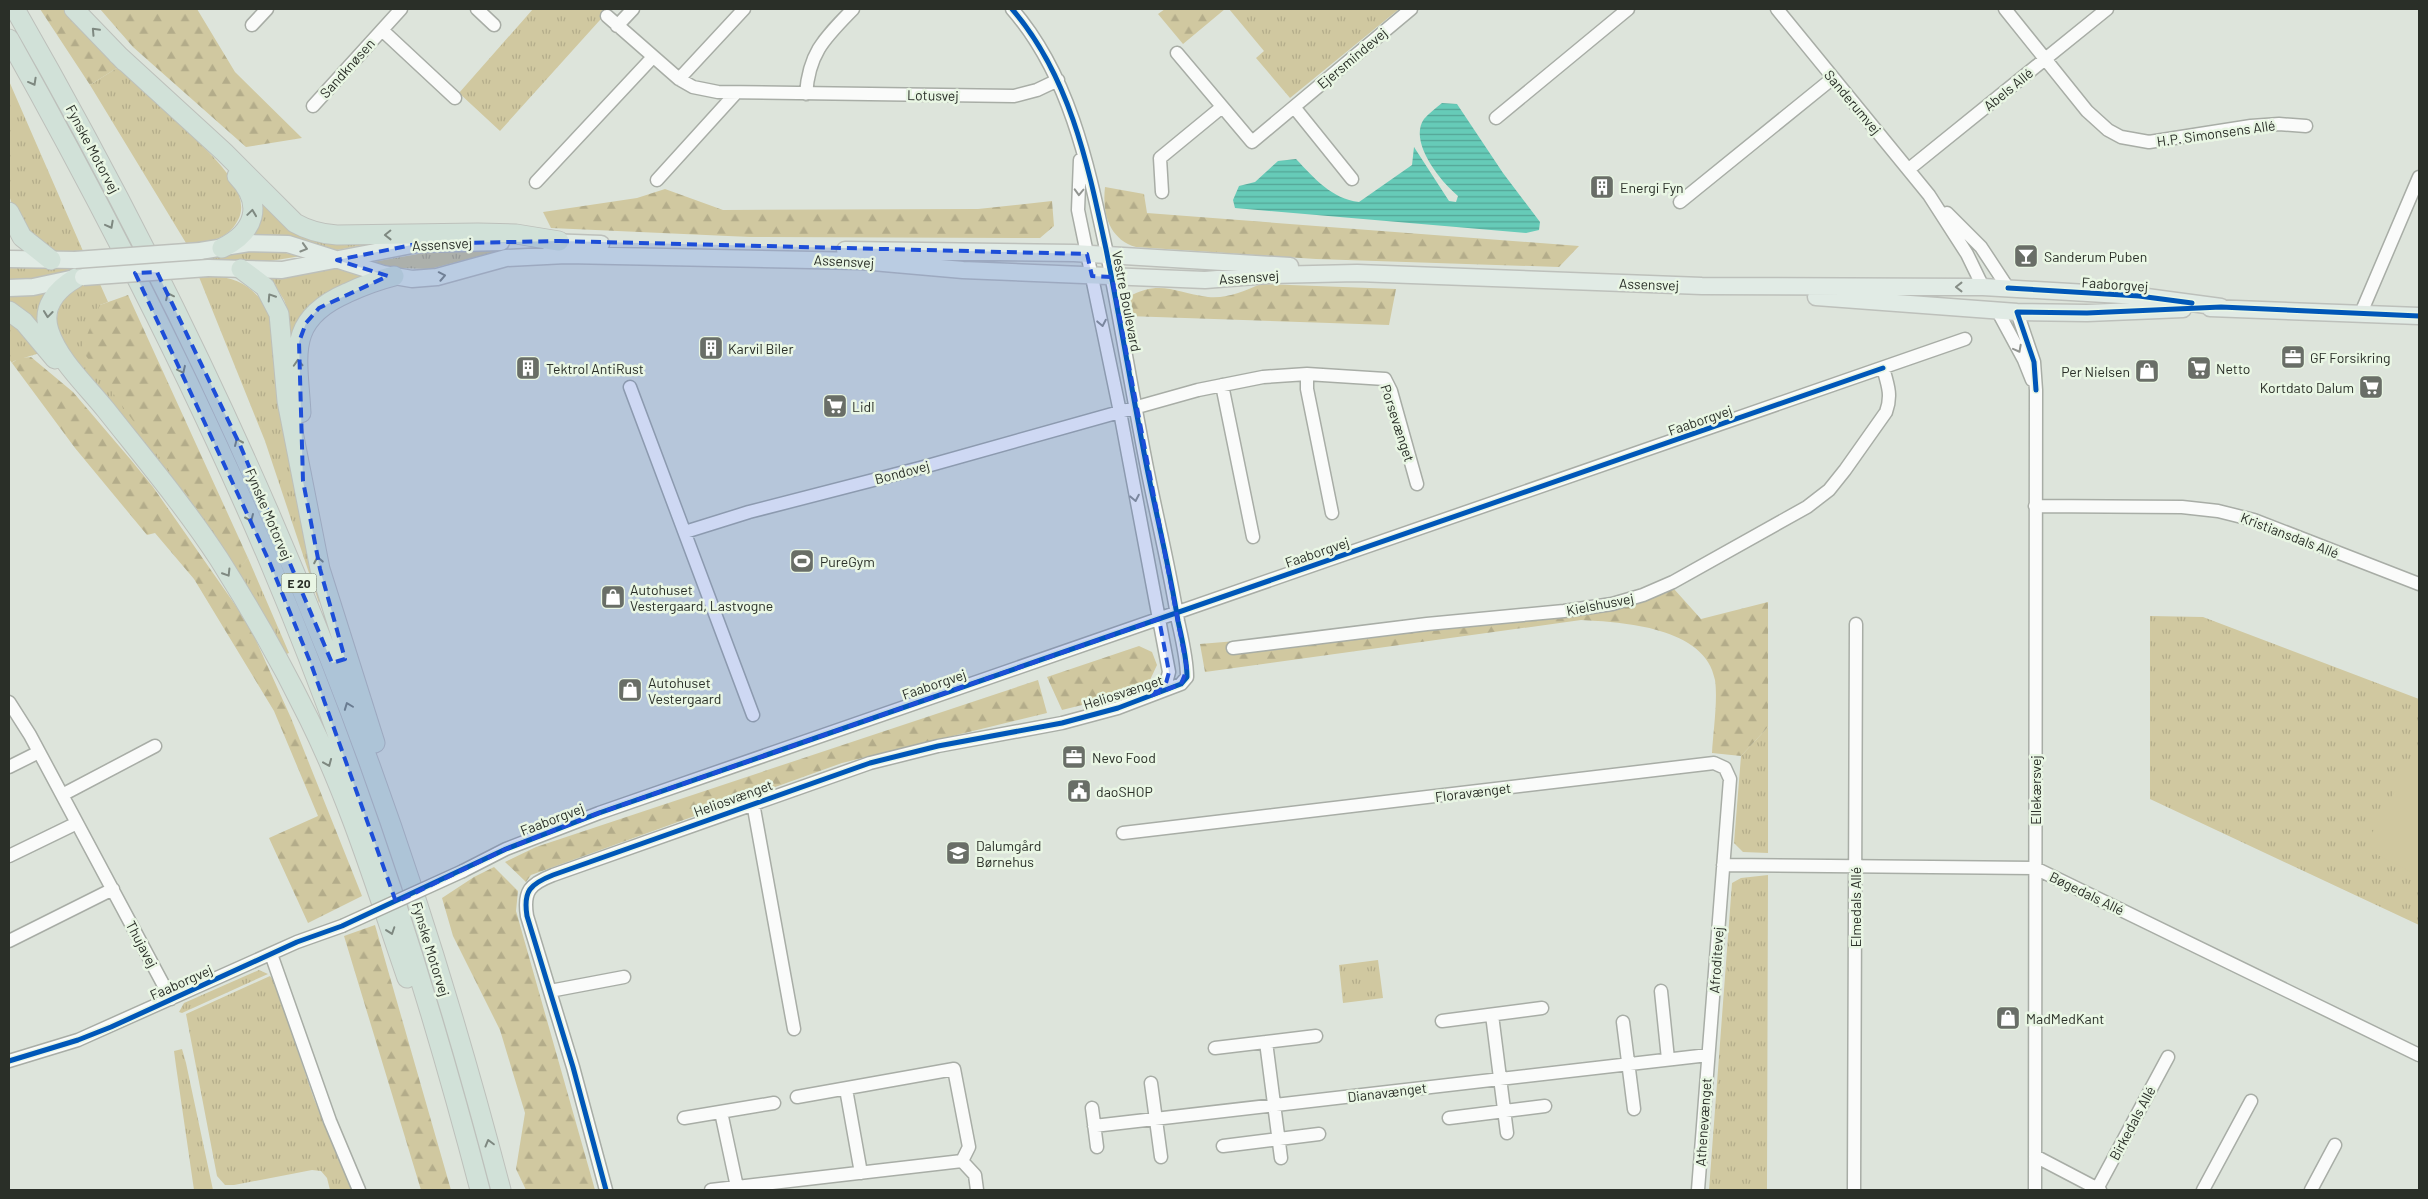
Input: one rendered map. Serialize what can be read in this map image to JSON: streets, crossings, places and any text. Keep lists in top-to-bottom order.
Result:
{
  "streets": {
    "highway": ["Fynske Motorvej", "E 20"],
    "main road": ["Assensvej", "Faaborgvej"],
    "street": [
      "Ejersmindevej",
      "Sandknøsen",
      "Abels Allé",
      "Lotusvej",
      "Sanderumvej",
      "H.P. Simonsens Allé",
      "Vestre Boulevard",
      "Porsevænget",
      "Bondovej",
      "Kristiansdals Allé",
      "Kielshusvej",
      "Heliosvænget",
      "Ellekærsvej",
      "Floravænget",
      "Bøgedals Allé",
      "Elmedals Allé",
      "Thujavej",
      "Afroditevej",
      "Dianavænget",
      "Athenevænget",
      "Birkedals Allé"
    ]
  },
  "crossings": [
    ["Abels Allé", "Sanderumvej"],
    ["Abels Allé", "H.P. Simonsens Allé"],
    ["Lotusvej", "Vestre Boulevard"],
    ["Sanderumvej", "Assensvej"],
    ["Sanderumvej", "Faaborgvej"],
    ["Assensvej", "Faaborgvej"],
    ["Assensvej", "Vestre Boulevard"],
    ["Assensvej", "Ellekærsvej"],
    ["Faaborgvej", "Vestre Boulevard"],
    ["Faaborgvej", "Kielshusvej"],
    ["Faaborgvej", "Heliosvænget"],
    ["Faaborgvej", "Ellekærsvej"],
    ["Faaborgvej", "Thujavej"],
    ["Vestre Boulevard", "Porsevænget"],
    ["Vestre Boulevard", "Bondovej"],
    ["Vestre Boulevard", "Heliosvænget"],
    ["Kristiansdals Allé", "Ellekærsvej"],
    ["Ellekærsvej", "Bøgedals Allé"],
    ["Ellekærsvej", "Birkedals Allé"],
    ["Floravænget", "Bøgedals Allé"],
    ["Floravænget", "Afroditevej"],
    ["Bøgedals Allé", "Elmedals Allé"],
    ["Bøgedals Allé", "Afroditevej"],
    ["Afroditevej", "Dianavænget"],
    ["Afroditevej", "Athenevænget"],
    ["Dianavænget", "Athenevænget"]
  ],
  "places": {
    "building": ["Energi Fyn", "Karvil Biler", "Tektrol AntiRust"],
    "bar": ["Sanderum Puben"],
    "office": ["GF Forsikring", "Nevo Food"],
    "supermarket": ["Netto", "Kortdato Dalum", "Lidl"],
    "shop": [
      "Per Nielsen",
      "Autohuset Vestergaard, Lastvogne",
      "Autohuset Vestergaard",
      "MadMedKant"
    ],
    "sports": ["PureGym"],
    "public building": ["daoSHOP"],
    "school or university": ["Dalumgård Børnehus"]
  }
}
